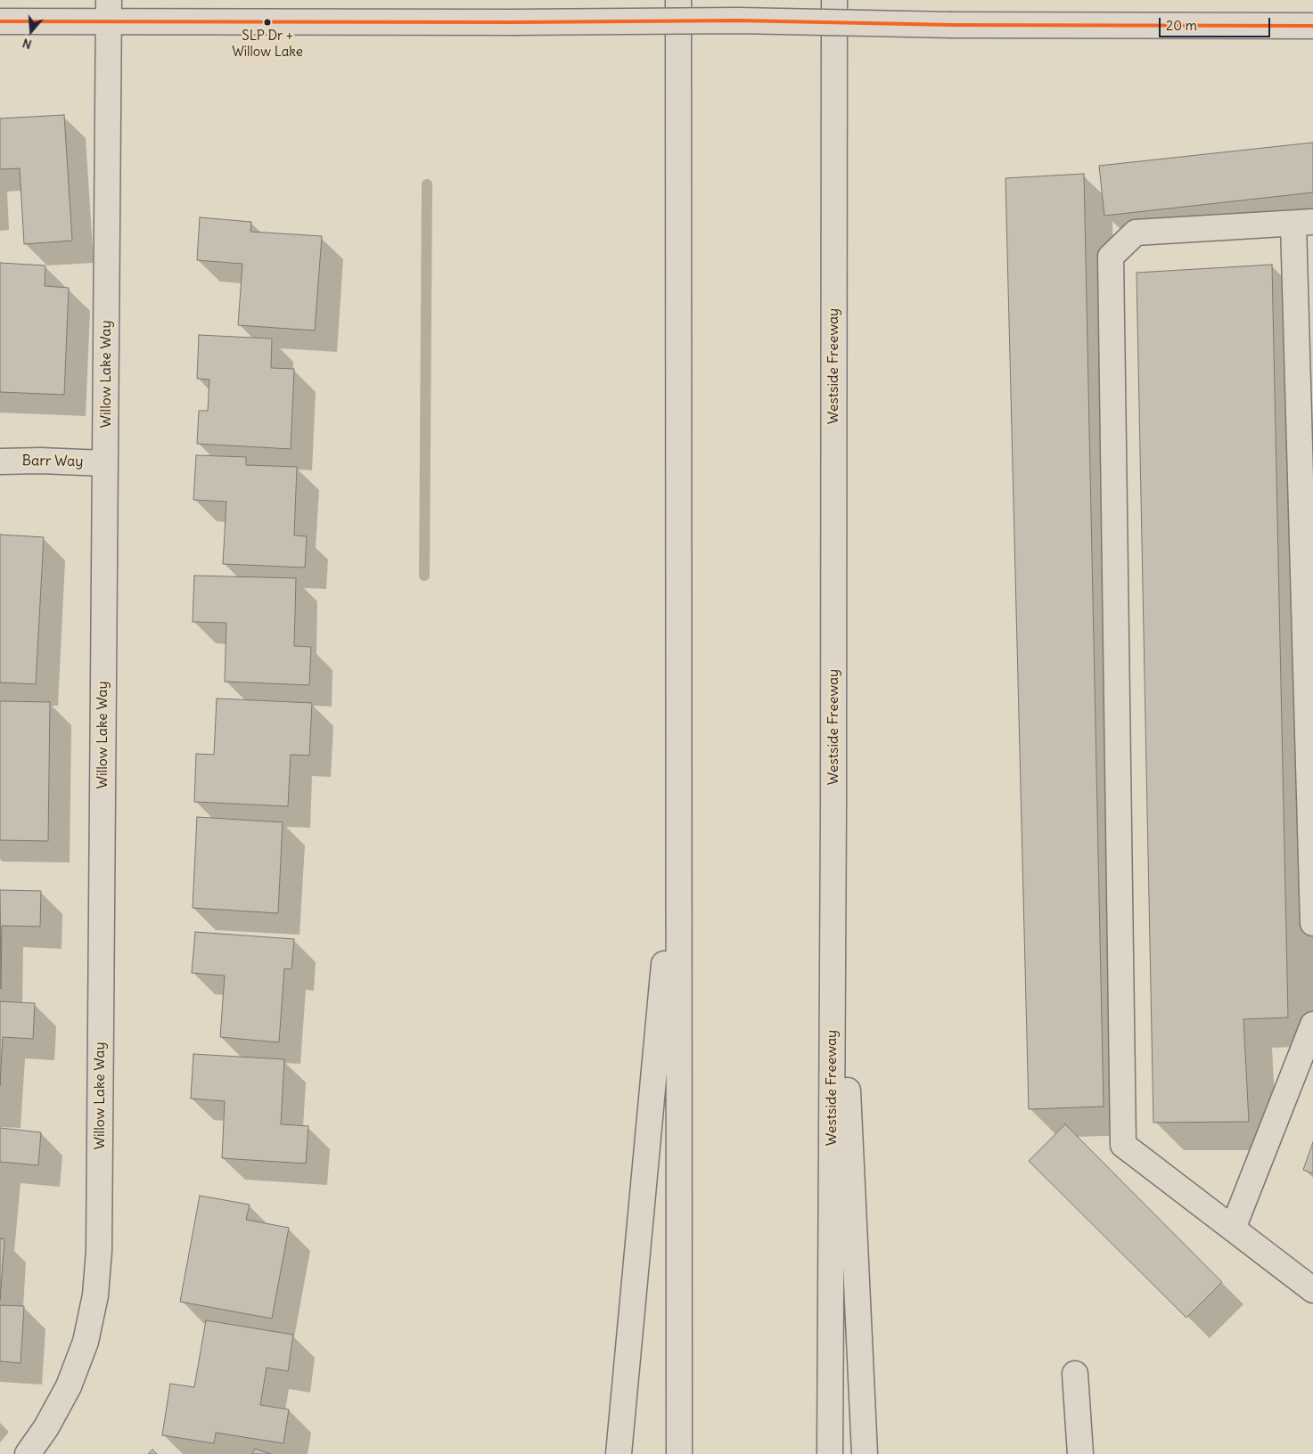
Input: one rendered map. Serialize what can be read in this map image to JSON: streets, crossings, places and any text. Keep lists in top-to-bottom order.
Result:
{
  "streets": {
    "main road": ["Westside Freeway", "Willow Lake Way", "Barr Way"]
  },
  "crossings": [
    ["Willow Lake Way", "Barr Way"]
  ],
  "places": ["SLP Dr + Willow Lake"],
  "scale_bar": "20 m",
  "north": "bottom"
}
